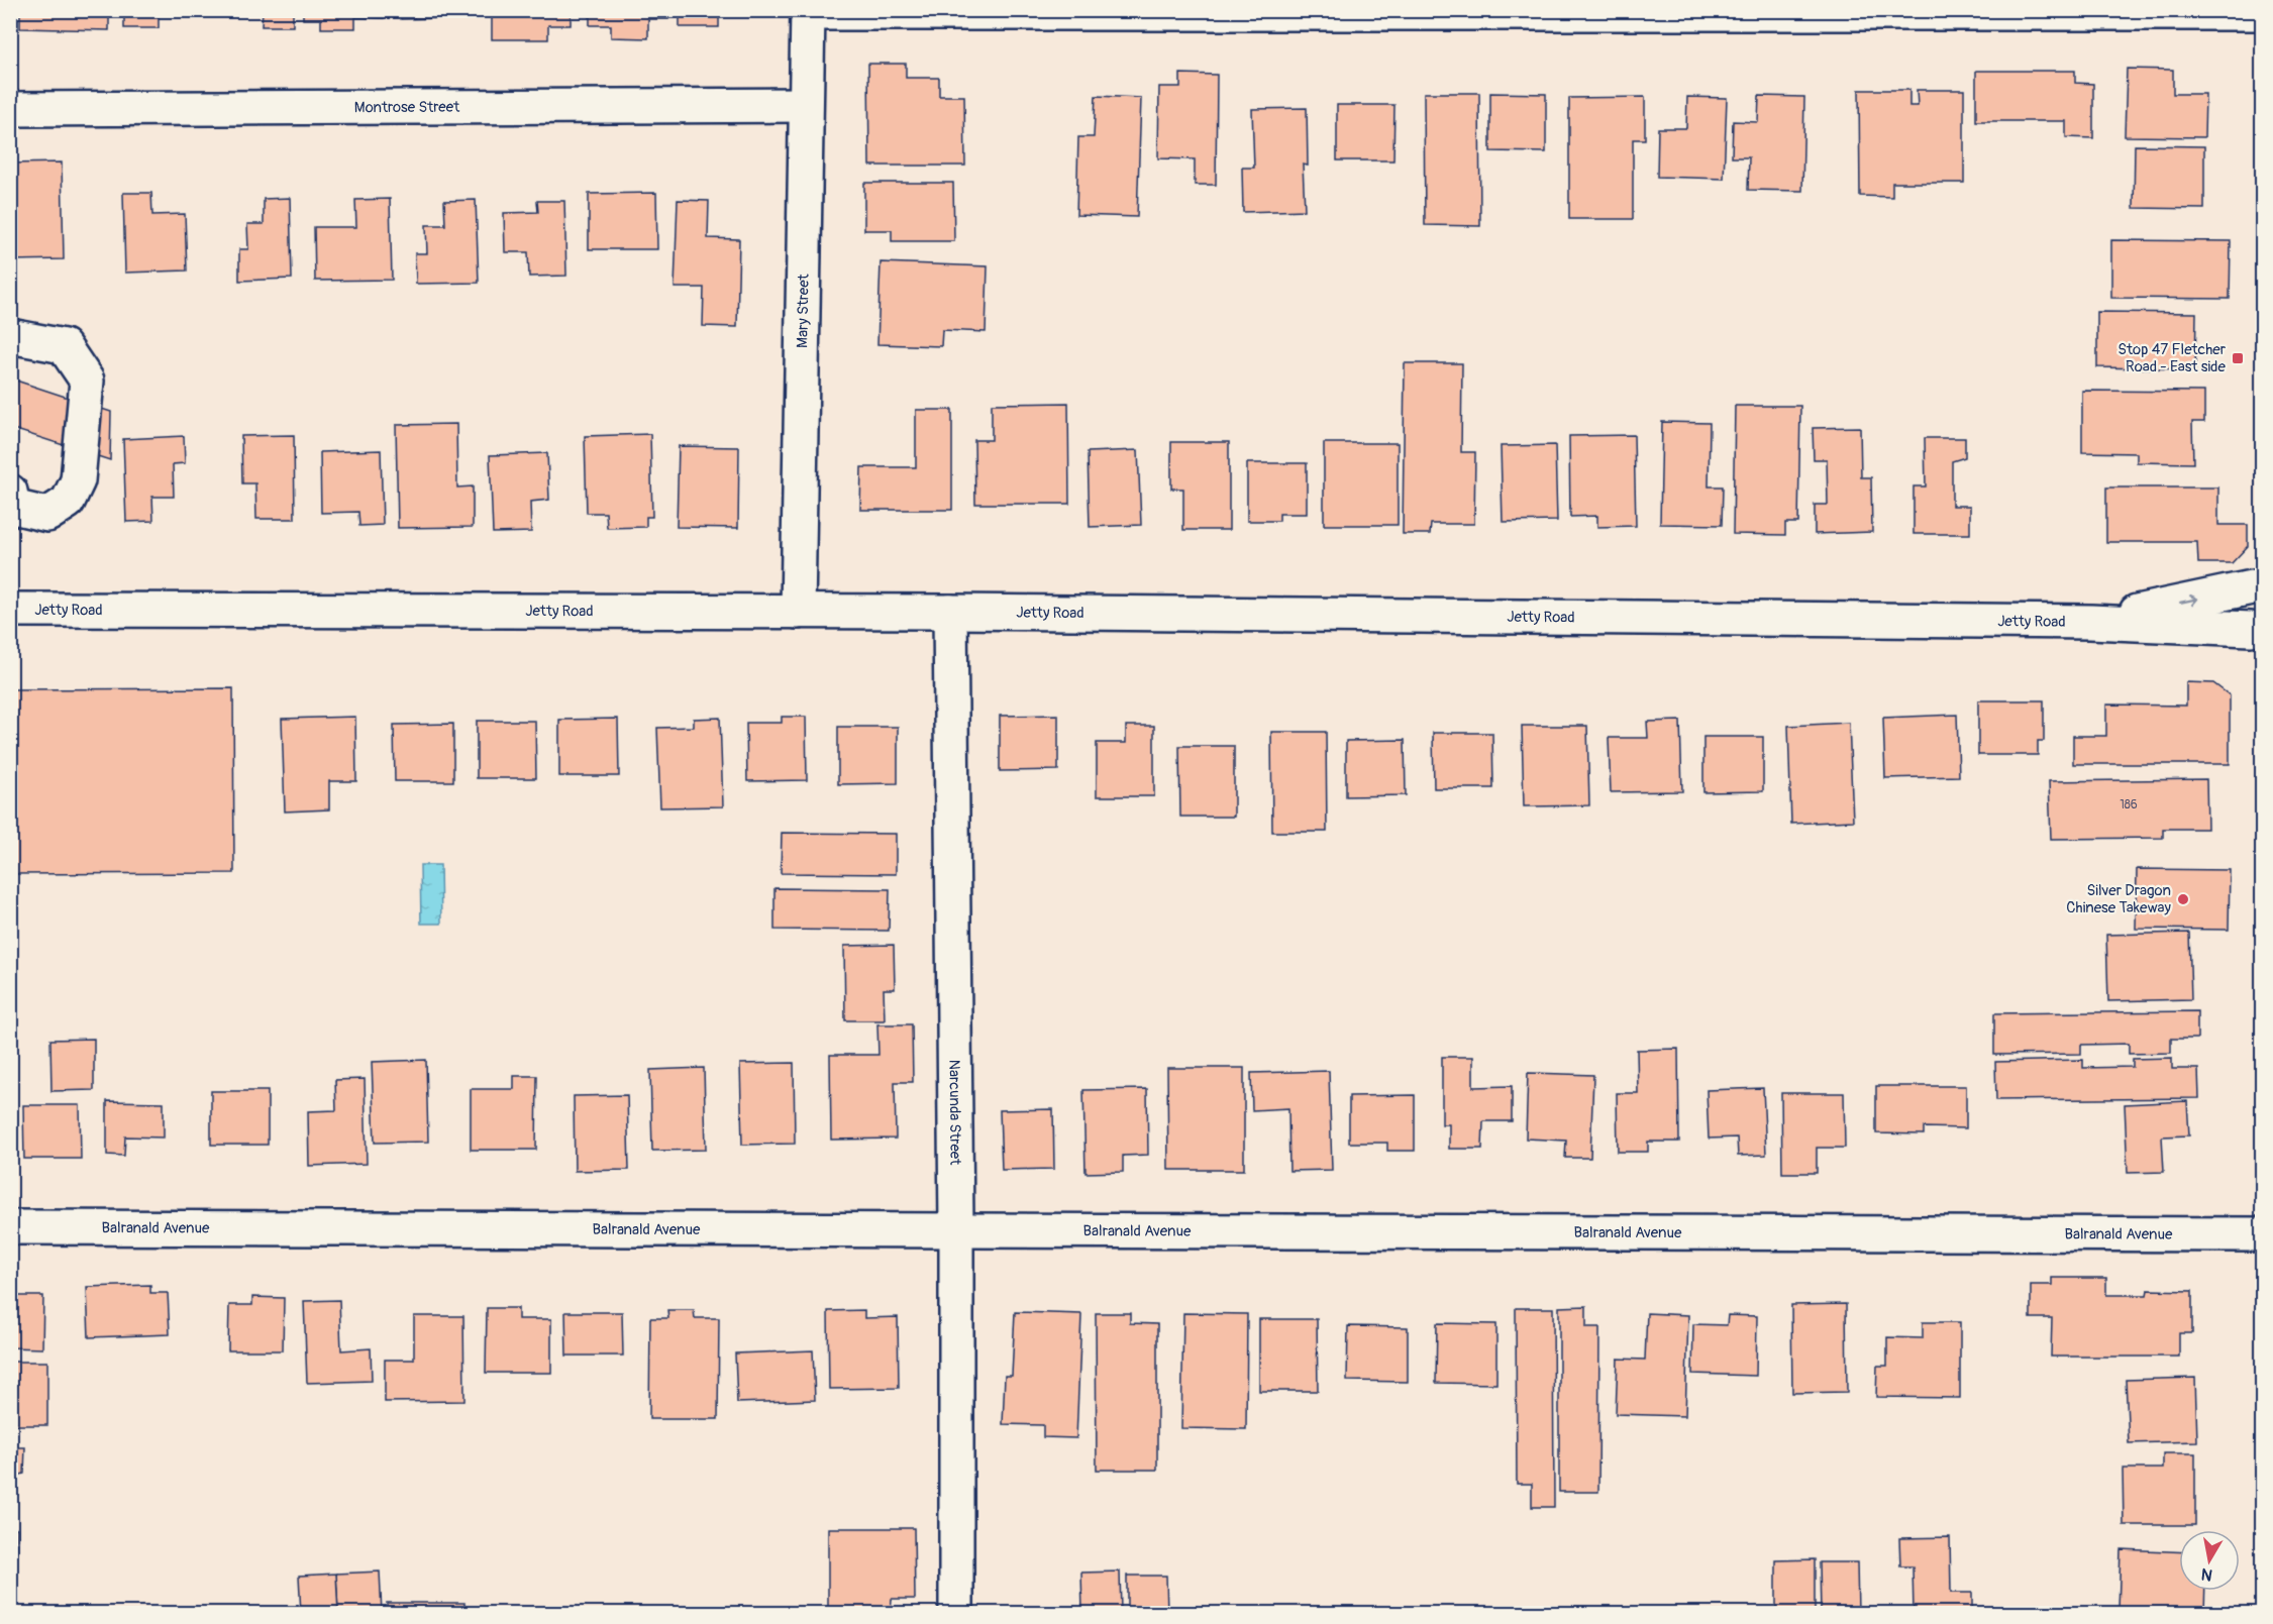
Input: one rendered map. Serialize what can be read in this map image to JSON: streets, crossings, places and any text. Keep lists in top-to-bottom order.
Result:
{
  "streets": {
    "street": [
      "Montrose Street",
      "Mary Street",
      "Jetty Road",
      "Narcunda Street",
      "Balranald Avenue"
    ]
  },
  "crossings": [
    ["Montrose Street", "Mary Street"],
    ["Mary Street", "Jetty Road"],
    ["Jetty Road", "Narcunda Street"],
    ["Narcunda Street", "Balranald Avenue"]
  ],
  "places": {
    "transit": ["Stop 47 Fletcher Road - East side"],
    "other": ["Silver Dragon Chinese Takeway"]
  },
  "house_numbers": ["186"],
  "north": "bottom"
}
